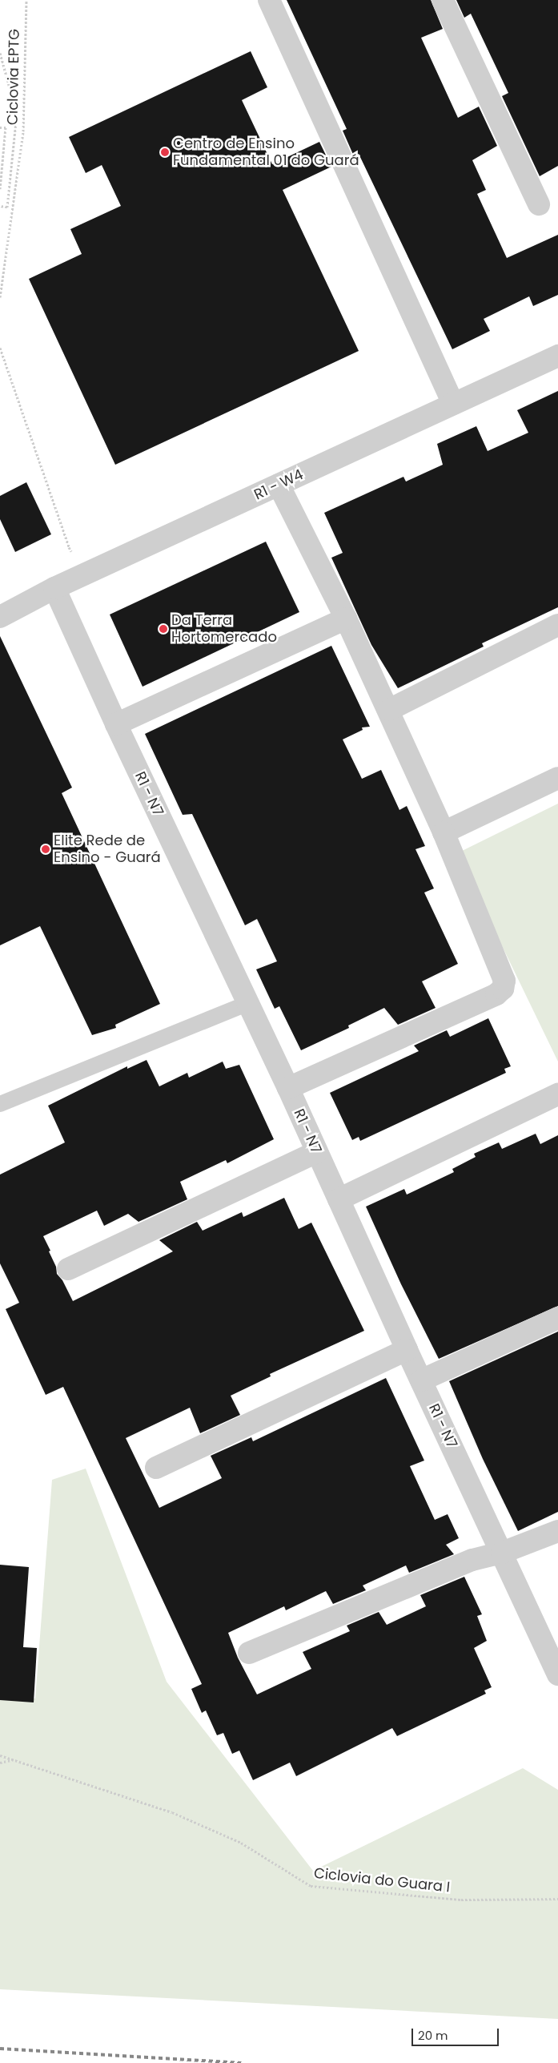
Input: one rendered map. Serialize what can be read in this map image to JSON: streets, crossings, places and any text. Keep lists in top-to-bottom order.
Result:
{
  "streets": {
    "street": ["R1 - W4", "R1 - N7"],
    "path": ["Ciclovia EPTG", "Ciclovia do Guara I"]
  },
  "crossings": [
    ["R1 - W4", "R1 - N7"]
  ],
  "places": ["Centro de Ensino Fundamental 01 do Guará", "Da Terra Hortomercado", "Elite Rede de Ensino - Guará"],
  "scale_bar": "20 m"
}
